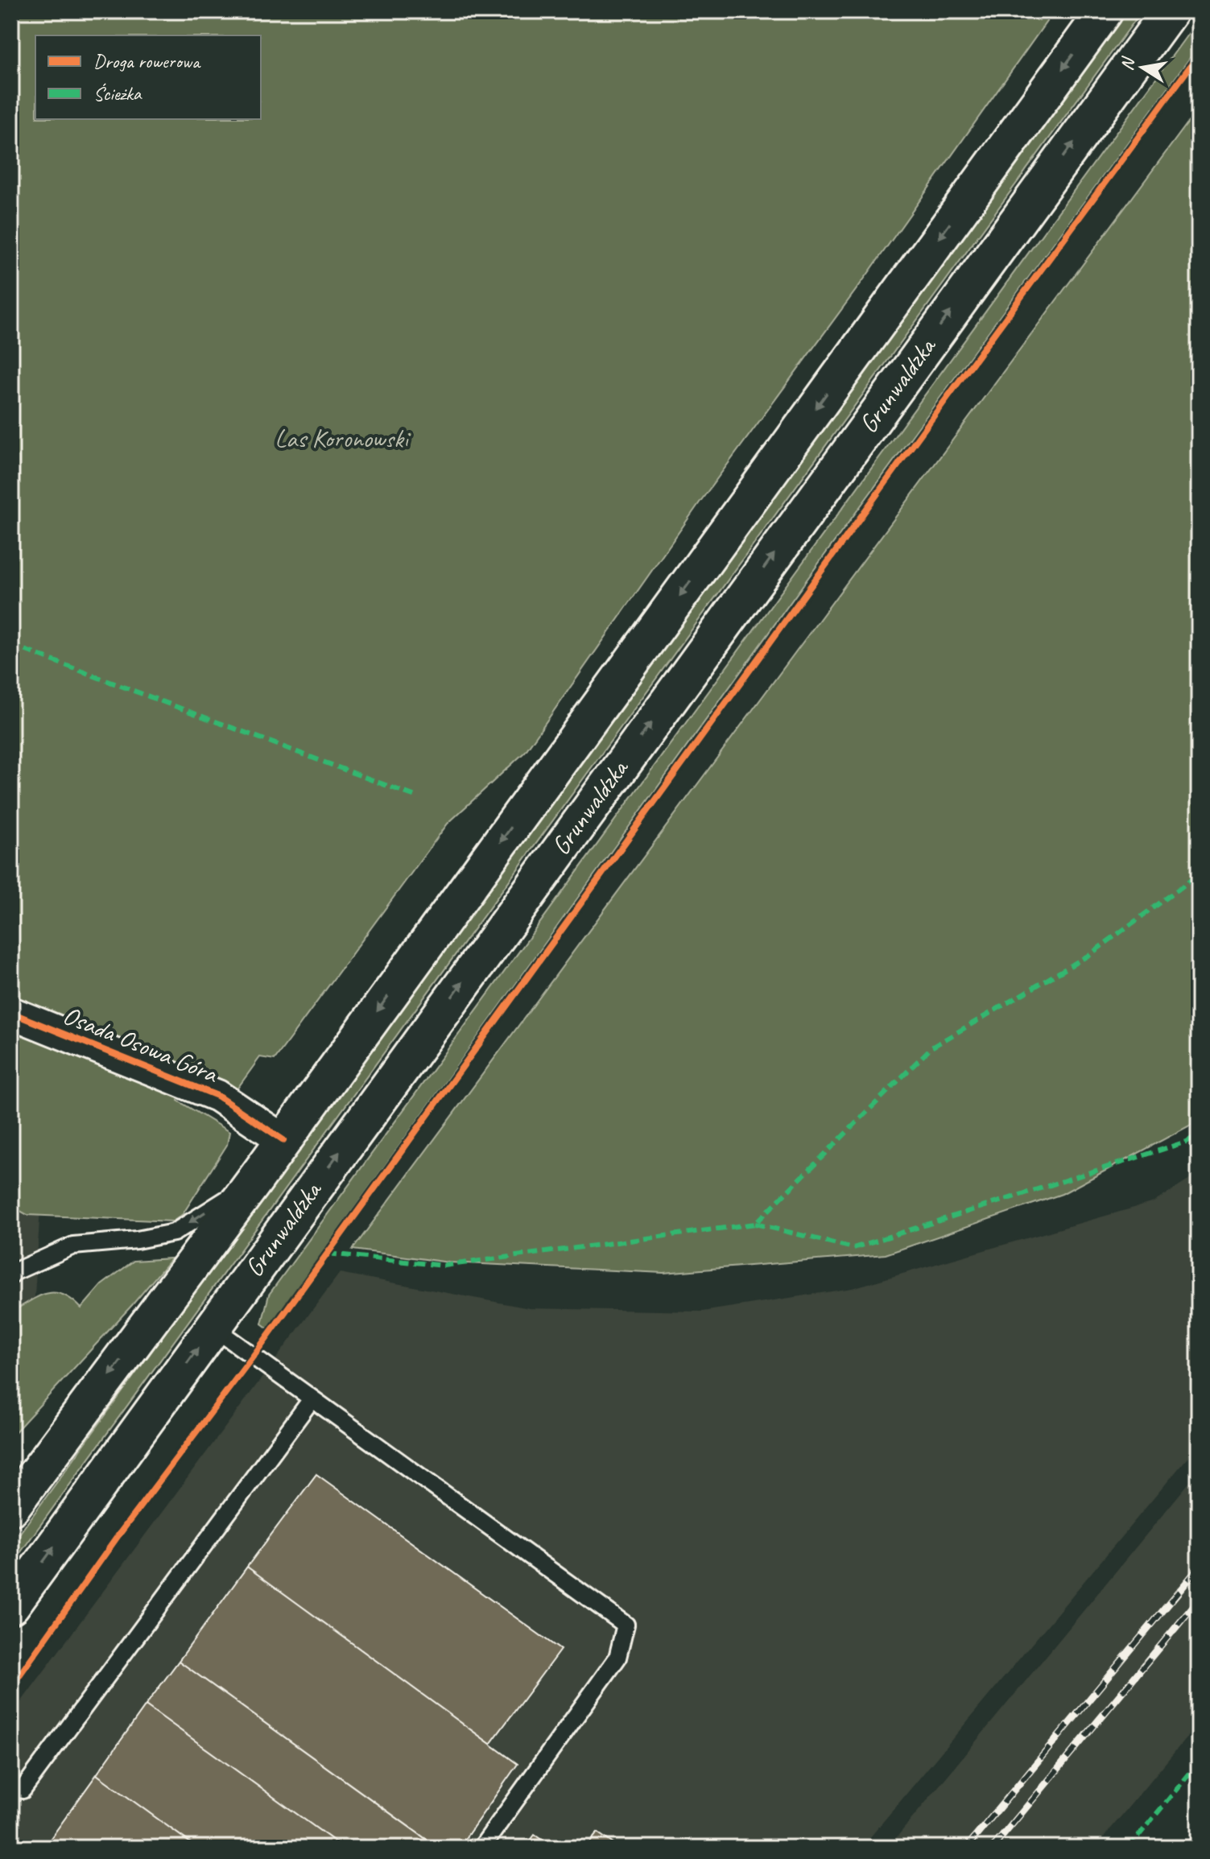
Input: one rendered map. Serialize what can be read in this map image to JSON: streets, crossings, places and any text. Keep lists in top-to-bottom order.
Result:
{
  "streets": {
    "main road": ["Grunwaldzka"],
    "street": ["Osada Osowa Góra"]
  },
  "crossings": [
    ["Grunwaldzka", "Osada Osowa Góra"]
  ],
  "parks": ["Las Koronowski"],
  "legend": ["Droga rowerowa", "Ścieżka"],
  "north": "left"
}
